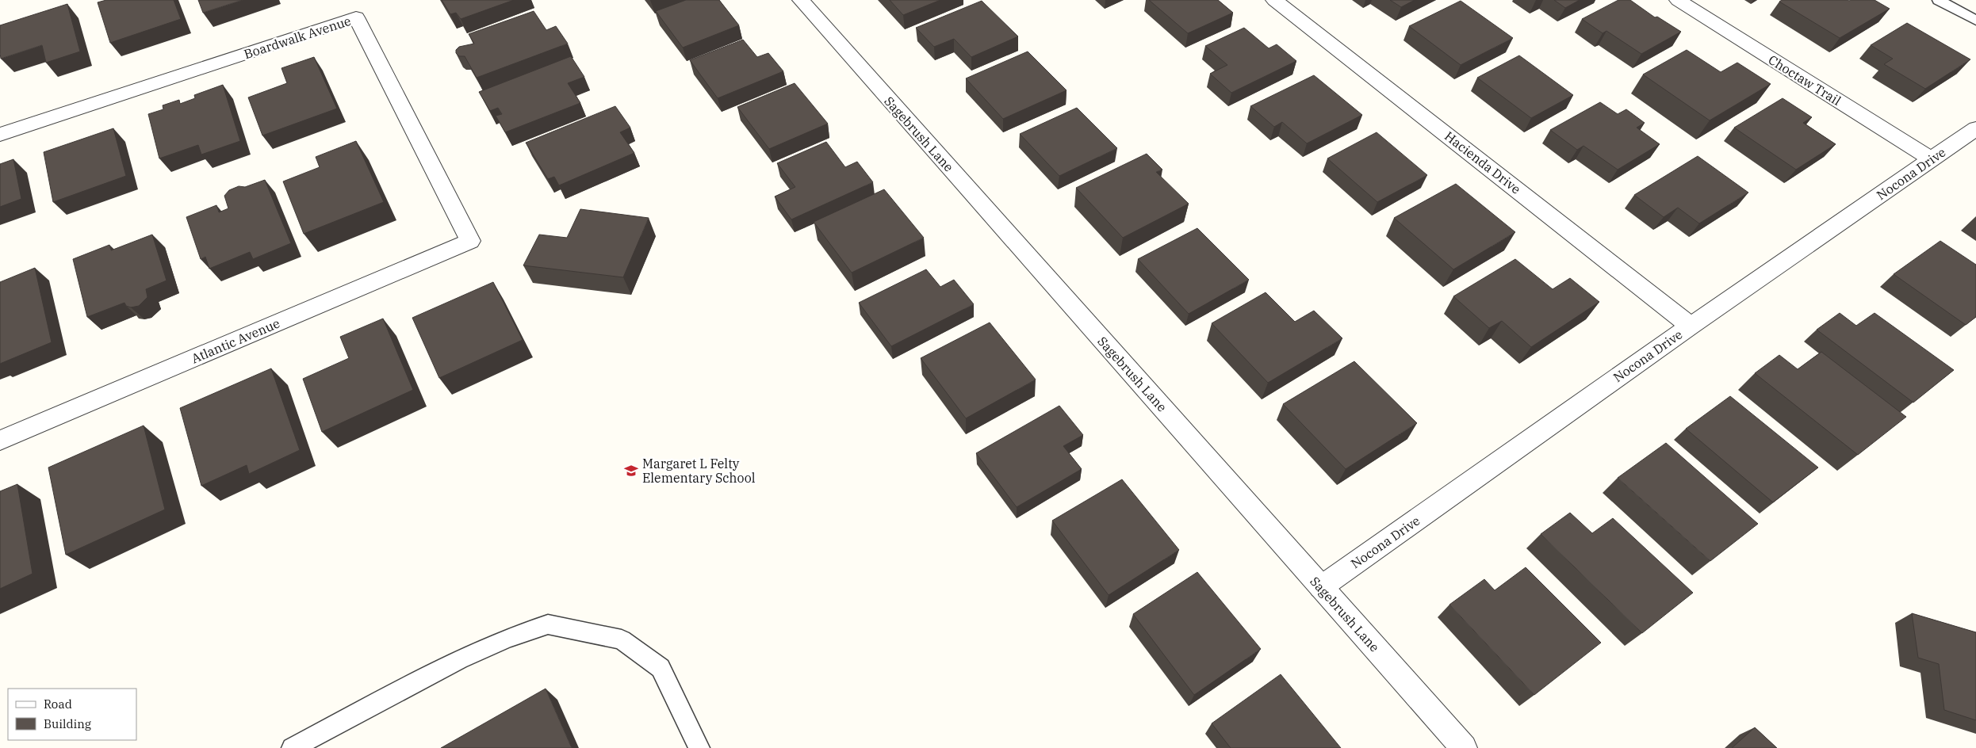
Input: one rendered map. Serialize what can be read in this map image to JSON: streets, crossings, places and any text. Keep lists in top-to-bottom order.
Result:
{
  "streets": {
    "street": [
      "Boardwalk Avenue",
      "Choctaw Trail",
      "Sagebrush Lane",
      "Hacienda Drive",
      "Nocona Drive",
      "Atlantic Avenue"
    ]
  },
  "crossings": [
    ["Boardwalk Avenue", "Atlantic Avenue"],
    ["Choctaw Trail", "Nocona Drive"],
    ["Sagebrush Lane", "Nocona Drive"],
    ["Hacienda Drive", "Nocona Drive"]
  ],
  "places": {
    "school or university": ["Margaret L Felty Elementary School"]
  },
  "legend": ["Road", "Building"]
}
